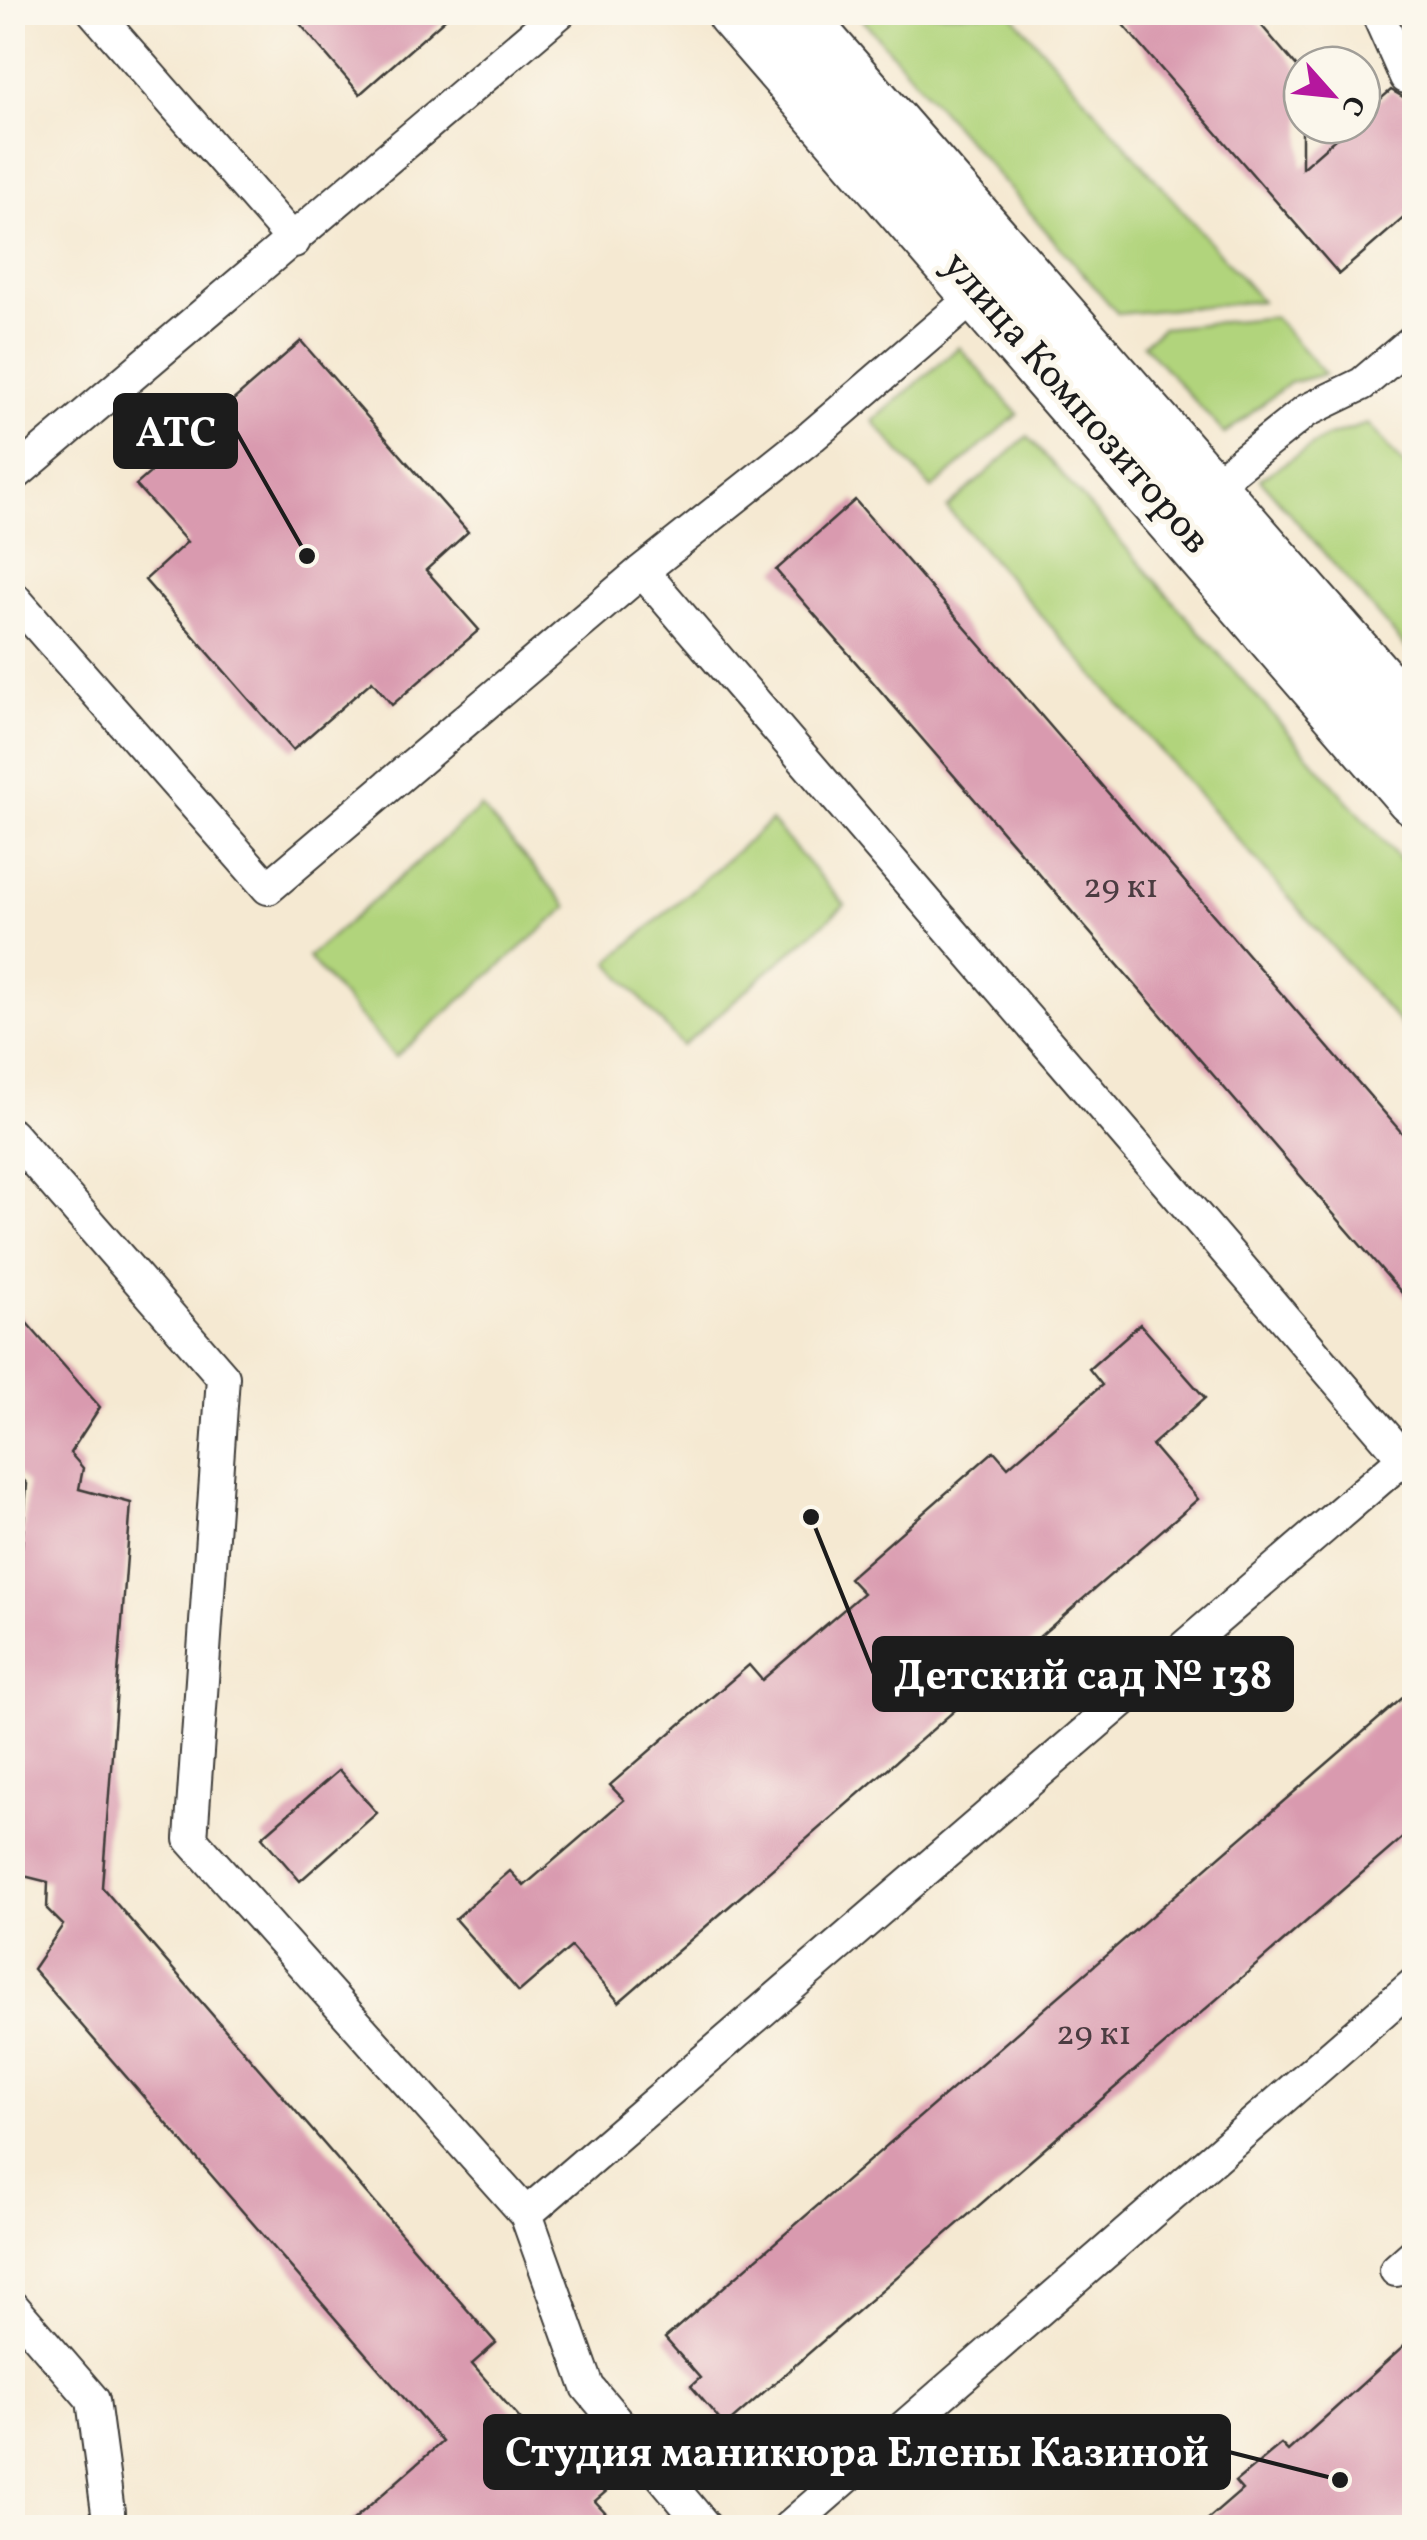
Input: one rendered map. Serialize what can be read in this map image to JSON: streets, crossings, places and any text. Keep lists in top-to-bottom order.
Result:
{
  "streets": {
    "street": ["улица Композиторов"]
  },
  "places": ["АТС", "Детский сад № 138", "Студия маникюра Елены Казиной"],
  "house_numbers": ["29 к1", "29 к1"],
  "north": "bottom right"
}
